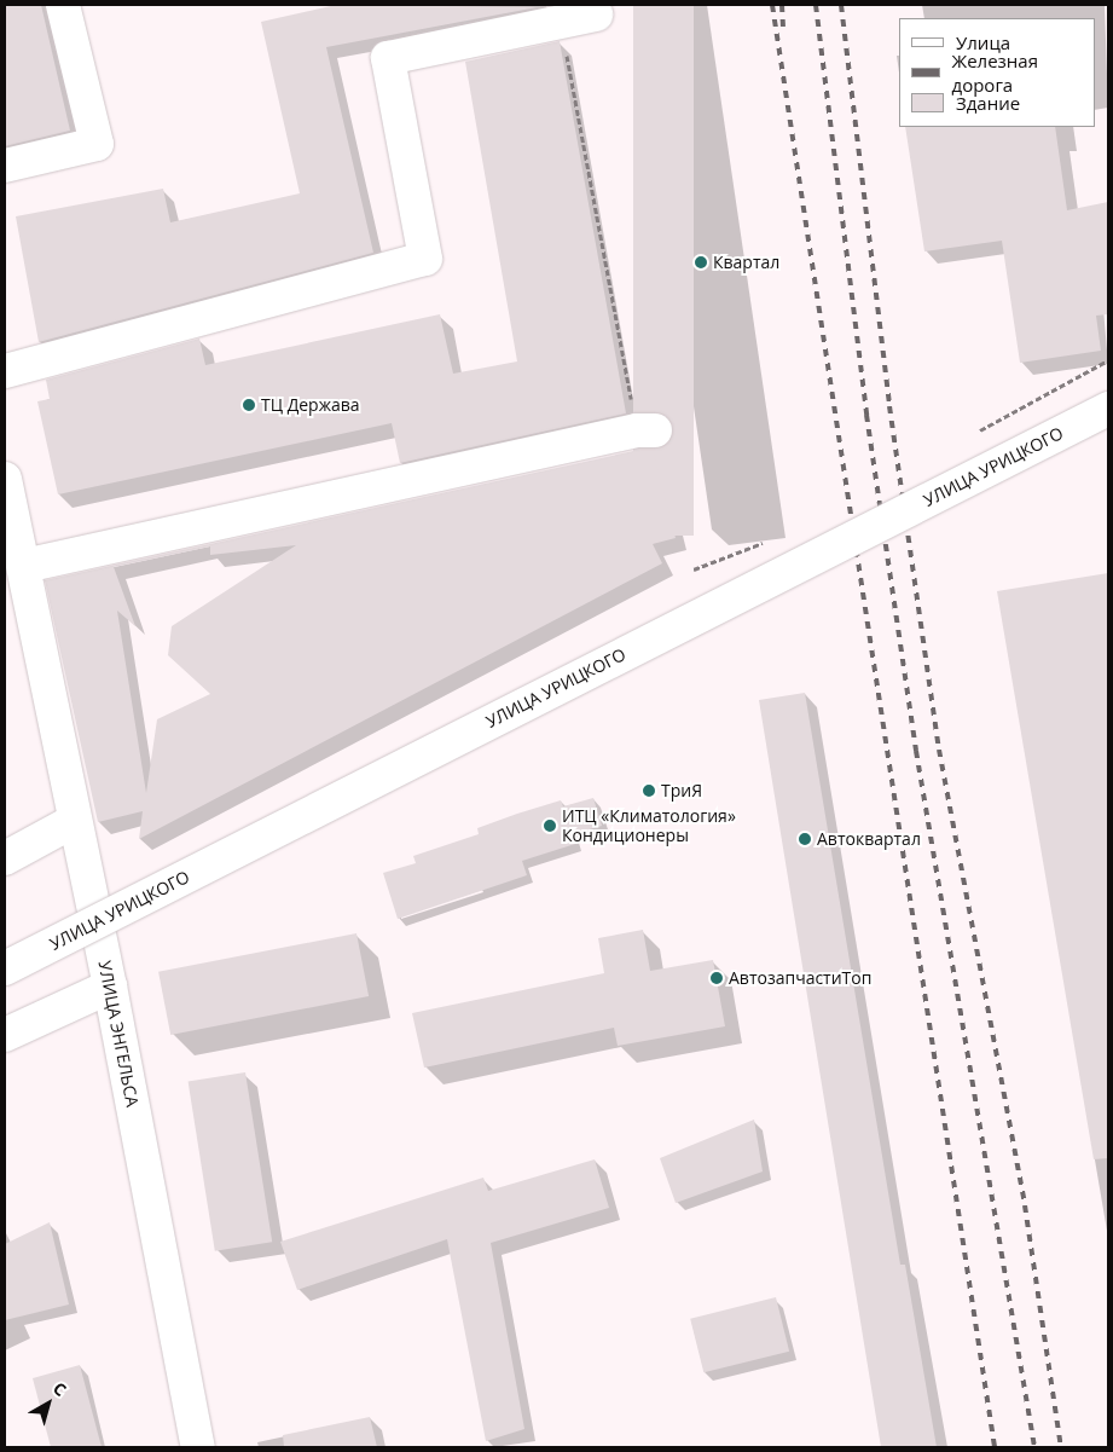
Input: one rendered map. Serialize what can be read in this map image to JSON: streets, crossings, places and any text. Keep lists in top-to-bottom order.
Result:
{
  "streets": {
    "main road": ["УЛИЦА УРИЦКОГО", "УЛИЦА ЭНГЕЛЬСА"]
  },
  "places": [
    "Квартал",
    "ТЦ Держава",
    "ТриЯ",
    "ИТЦ «Климатология» Кондиционеры",
    "Автоквартал",
    "АвтозапчастиТоп"
  ],
  "legend": ["Улица", "Железная дорога", "Здание"],
  "north": "top right"
}
